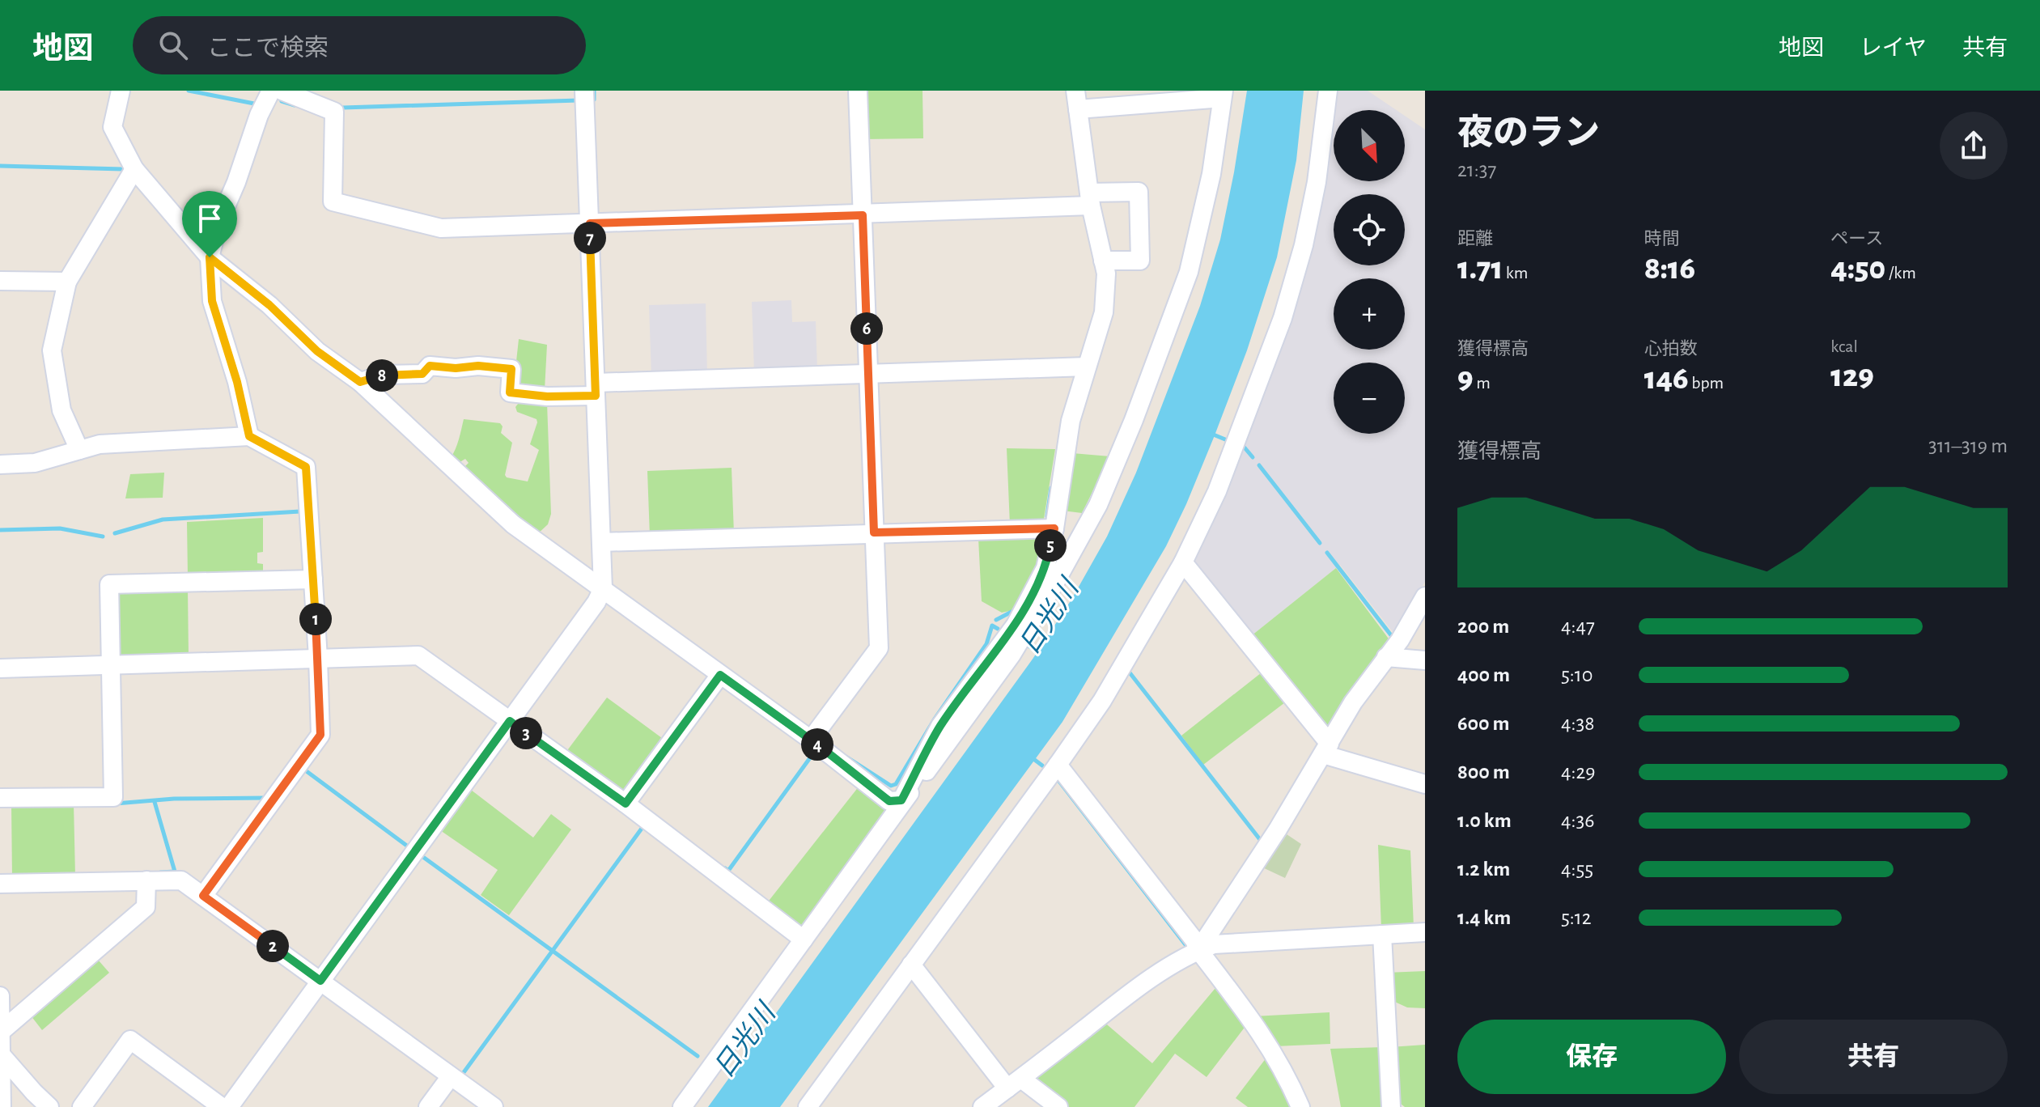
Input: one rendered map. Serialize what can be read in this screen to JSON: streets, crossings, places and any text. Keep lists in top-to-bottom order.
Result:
{
  "water": ["日光川"],
  "north": "bottom right",
  "page": {
    "header": "地図",
    "search": "ここで検索",
    "nav": ["地図", "レイヤ", "共有"],
    "heading": ["夜のラン", "21:37"],
    "map_buttons": ["+", "−"],
    "stats": [
      ["距離", "1.71 km"],
      ["時間", "8:16"],
      ["ペース", "4:50 /km"],
      ["獲得標高", "9 m"],
      ["心拍数", "146 bpm"],
      ["kcal", "129"]
    ],
    "pins": [
      "7",
      "6",
      "8",
      "5",
      "1",
      "3",
      "4",
      "2"
    ],
    "chart": ["獲得標高", "311–319 m"],
    "list": [
      {
        "name": "200 m",
        "note": "4:47"
      },
      {
        "name": "400 m",
        "note": "5:10"
      },
      {
        "name": "600 m",
        "note": "4:38"
      },
      {
        "name": "800 m",
        "note": "4:29"
      },
      {
        "name": "1.0 km",
        "note": "4:36"
      },
      {
        "name": "1.2 km",
        "note": "4:55"
      },
      {
        "name": "1.4 km",
        "note": "5:12"
      }
    ],
    "buttons": ["保存", "共有"]
  }
}
